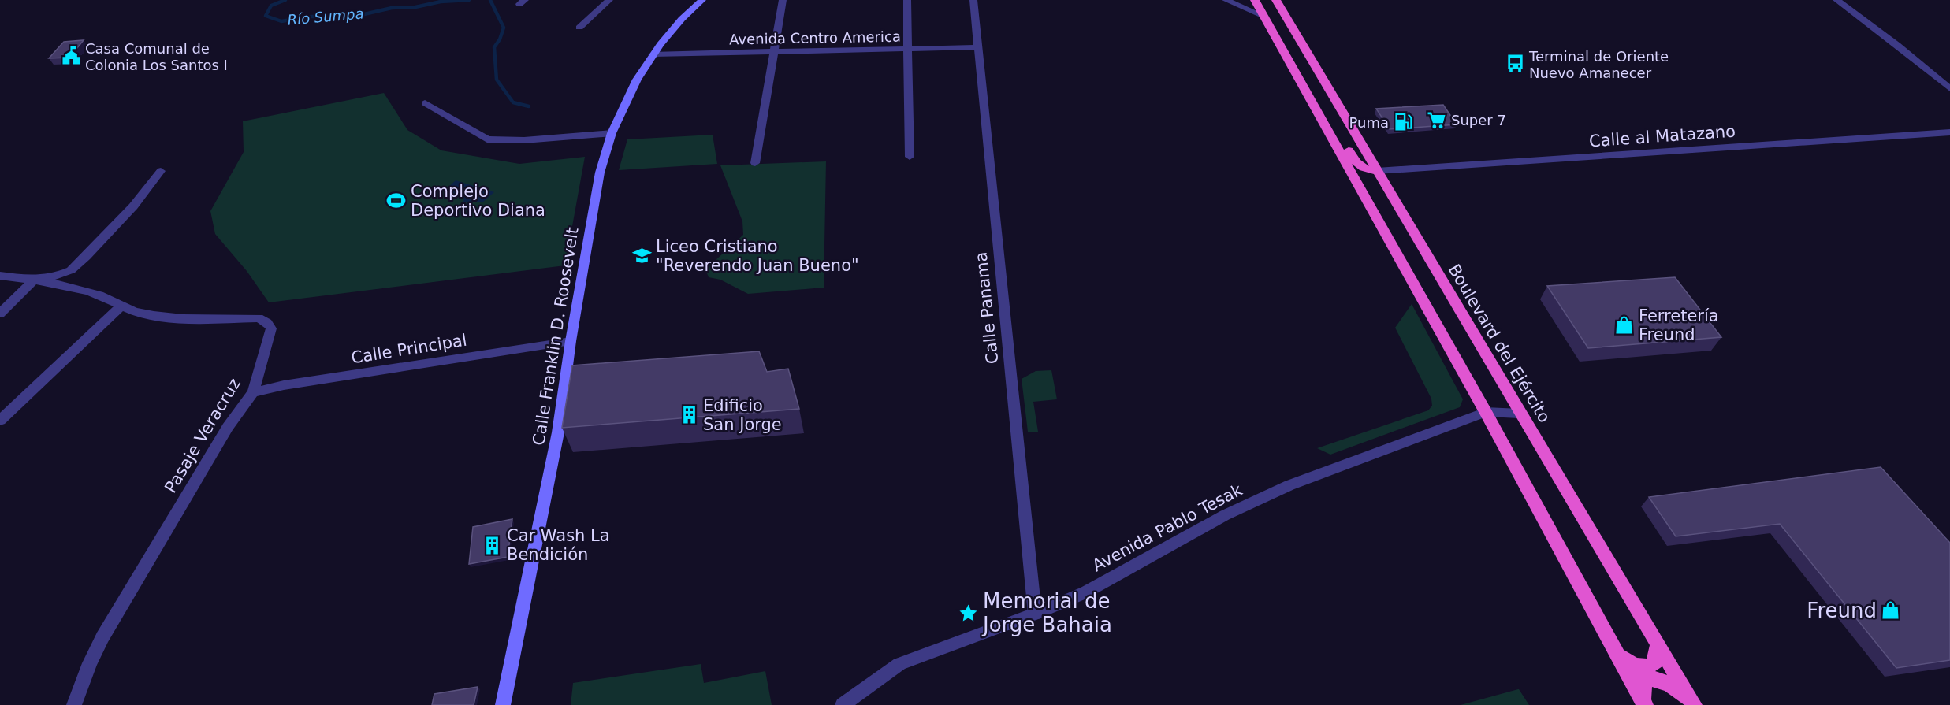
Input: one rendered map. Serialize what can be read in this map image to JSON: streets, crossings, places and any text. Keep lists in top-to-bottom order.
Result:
{
  "streets": {
    "highway": ["Boulevard del Ejército"],
    "main road": ["Calle Franklin D. Roosevelt"],
    "street": [
      "Avenida Centro America",
      "Calle al Matazano",
      "Calle Panama",
      "Calle Principal",
      "Pasaje Veracruz",
      "Avenida Pablo Tesak"
    ]
  },
  "crossings": [
    ["Avenida Centro America", "Calle Panama"],
    ["Avenida Centro America", "Calle Franklin D. Roosevelt"],
    ["Calle al Matazano", "Boulevard del Ejército"],
    ["Calle Panama", "Avenida Pablo Tesak"],
    ["Calle Franklin D. Roosevelt", "Calle Principal"],
    ["Boulevard del Ejército", "Avenida Pablo Tesak"],
    ["Calle Principal", "Pasaje Veracruz"]
  ],
  "water": ["Río Sumpa"],
  "places": {
    "public building": ["Casa Comunal de Colonia Los Santos I"],
    "bus stop": ["Terminal de Oriente Nuevo Amanecer"],
    "supermarket": ["Super 7"],
    "fuel station": ["Puma"],
    "sports": ["Complejo Deportivo Diana"],
    "school or university": ["Liceo Cristiano \"Reverendo Juan Bueno\""],
    "shop": ["Ferretería Freund", "Freund"],
    "building": ["Edificio San Jorge", "Car Wash La Bendición"],
    "place": ["Memorial de Jorge Bahaia"]
  }
}
